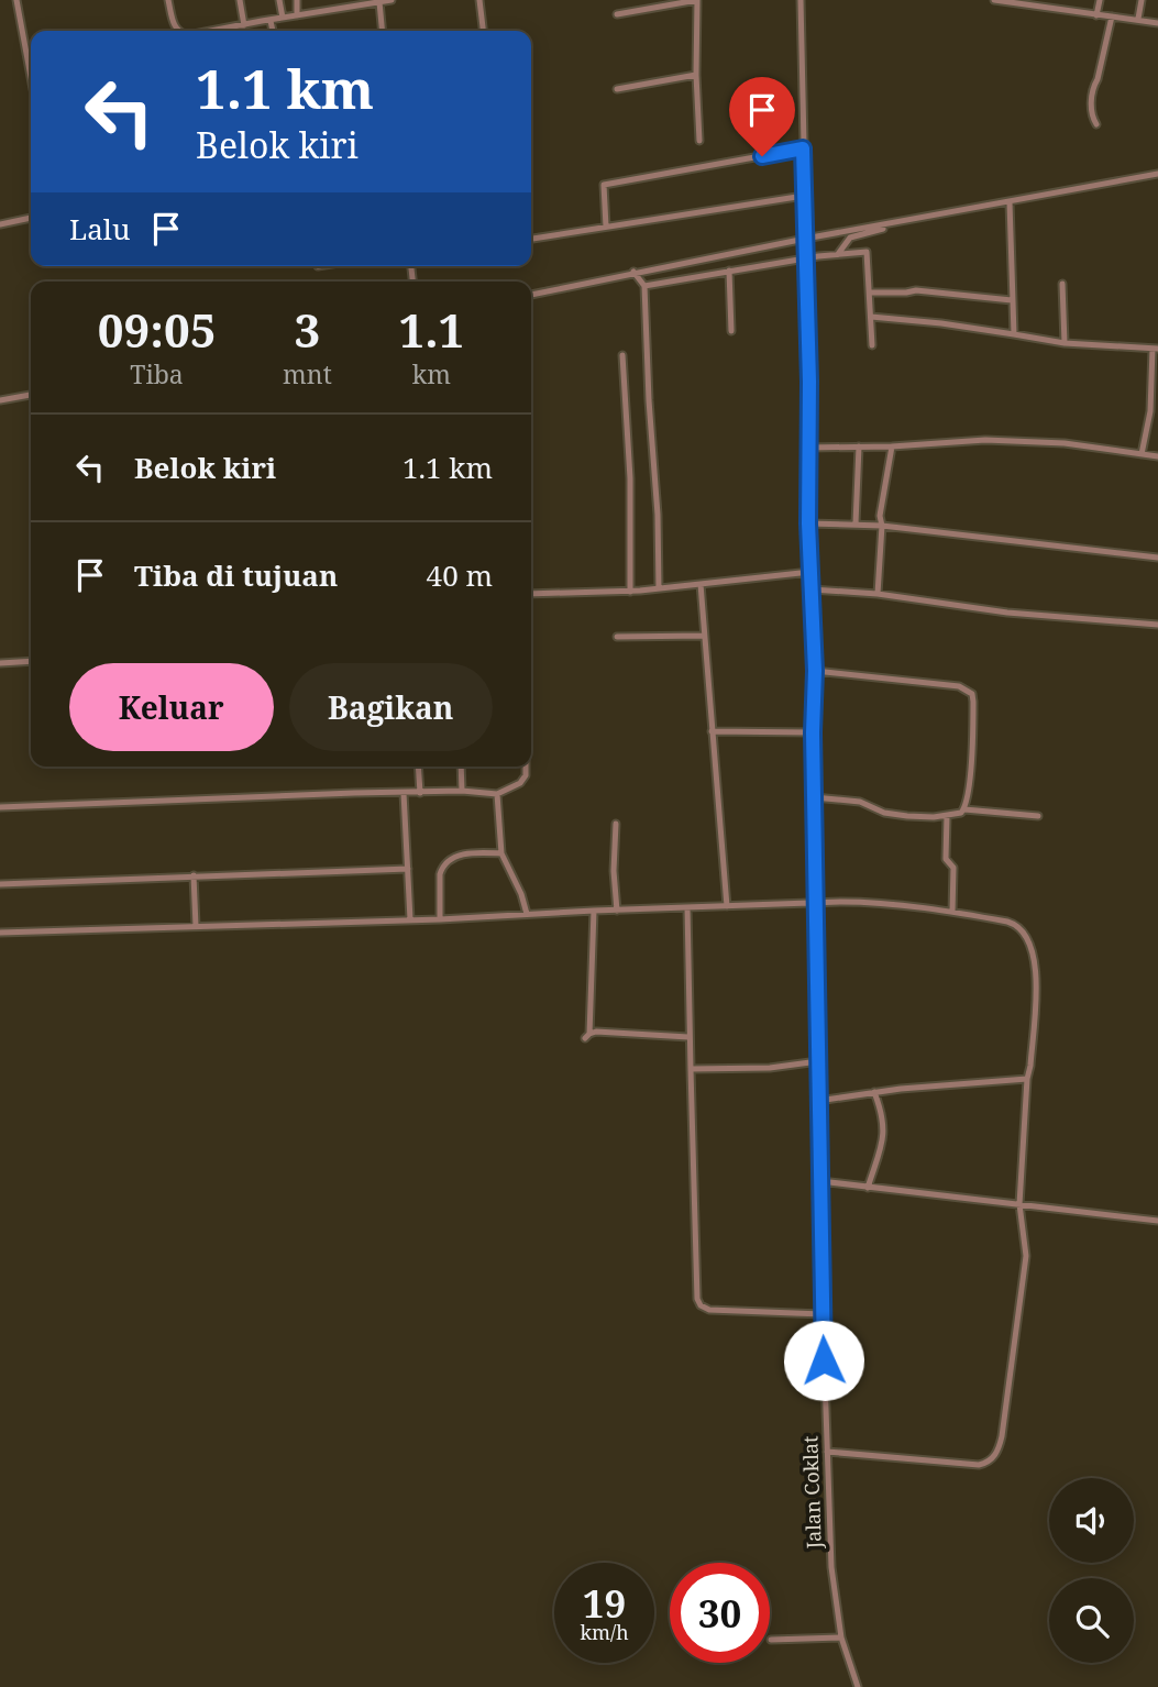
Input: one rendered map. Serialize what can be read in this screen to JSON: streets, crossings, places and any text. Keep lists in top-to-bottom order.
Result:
{
  "streets": {
    "street": ["Jalan Coklat"]
  },
  "page": {
    "turn": ["1.1 km", "Belok kiri"],
    "then": "Lalu",
    "eta": [
      "09:05",
      "Tiba",
      "3",
      "mnt",
      "1.1",
      "km"
    ],
    "list": [
      {
        "name": "Belok kiri",
        "value": "1.1 km"
      },
      {
        "name": "Tiba di tujuan",
        "value": "40 m"
      }
    ],
    "buttons": ["Keluar", "Bagikan"],
    "speed": "19 km/h",
    "limit": "30"
  }
}
